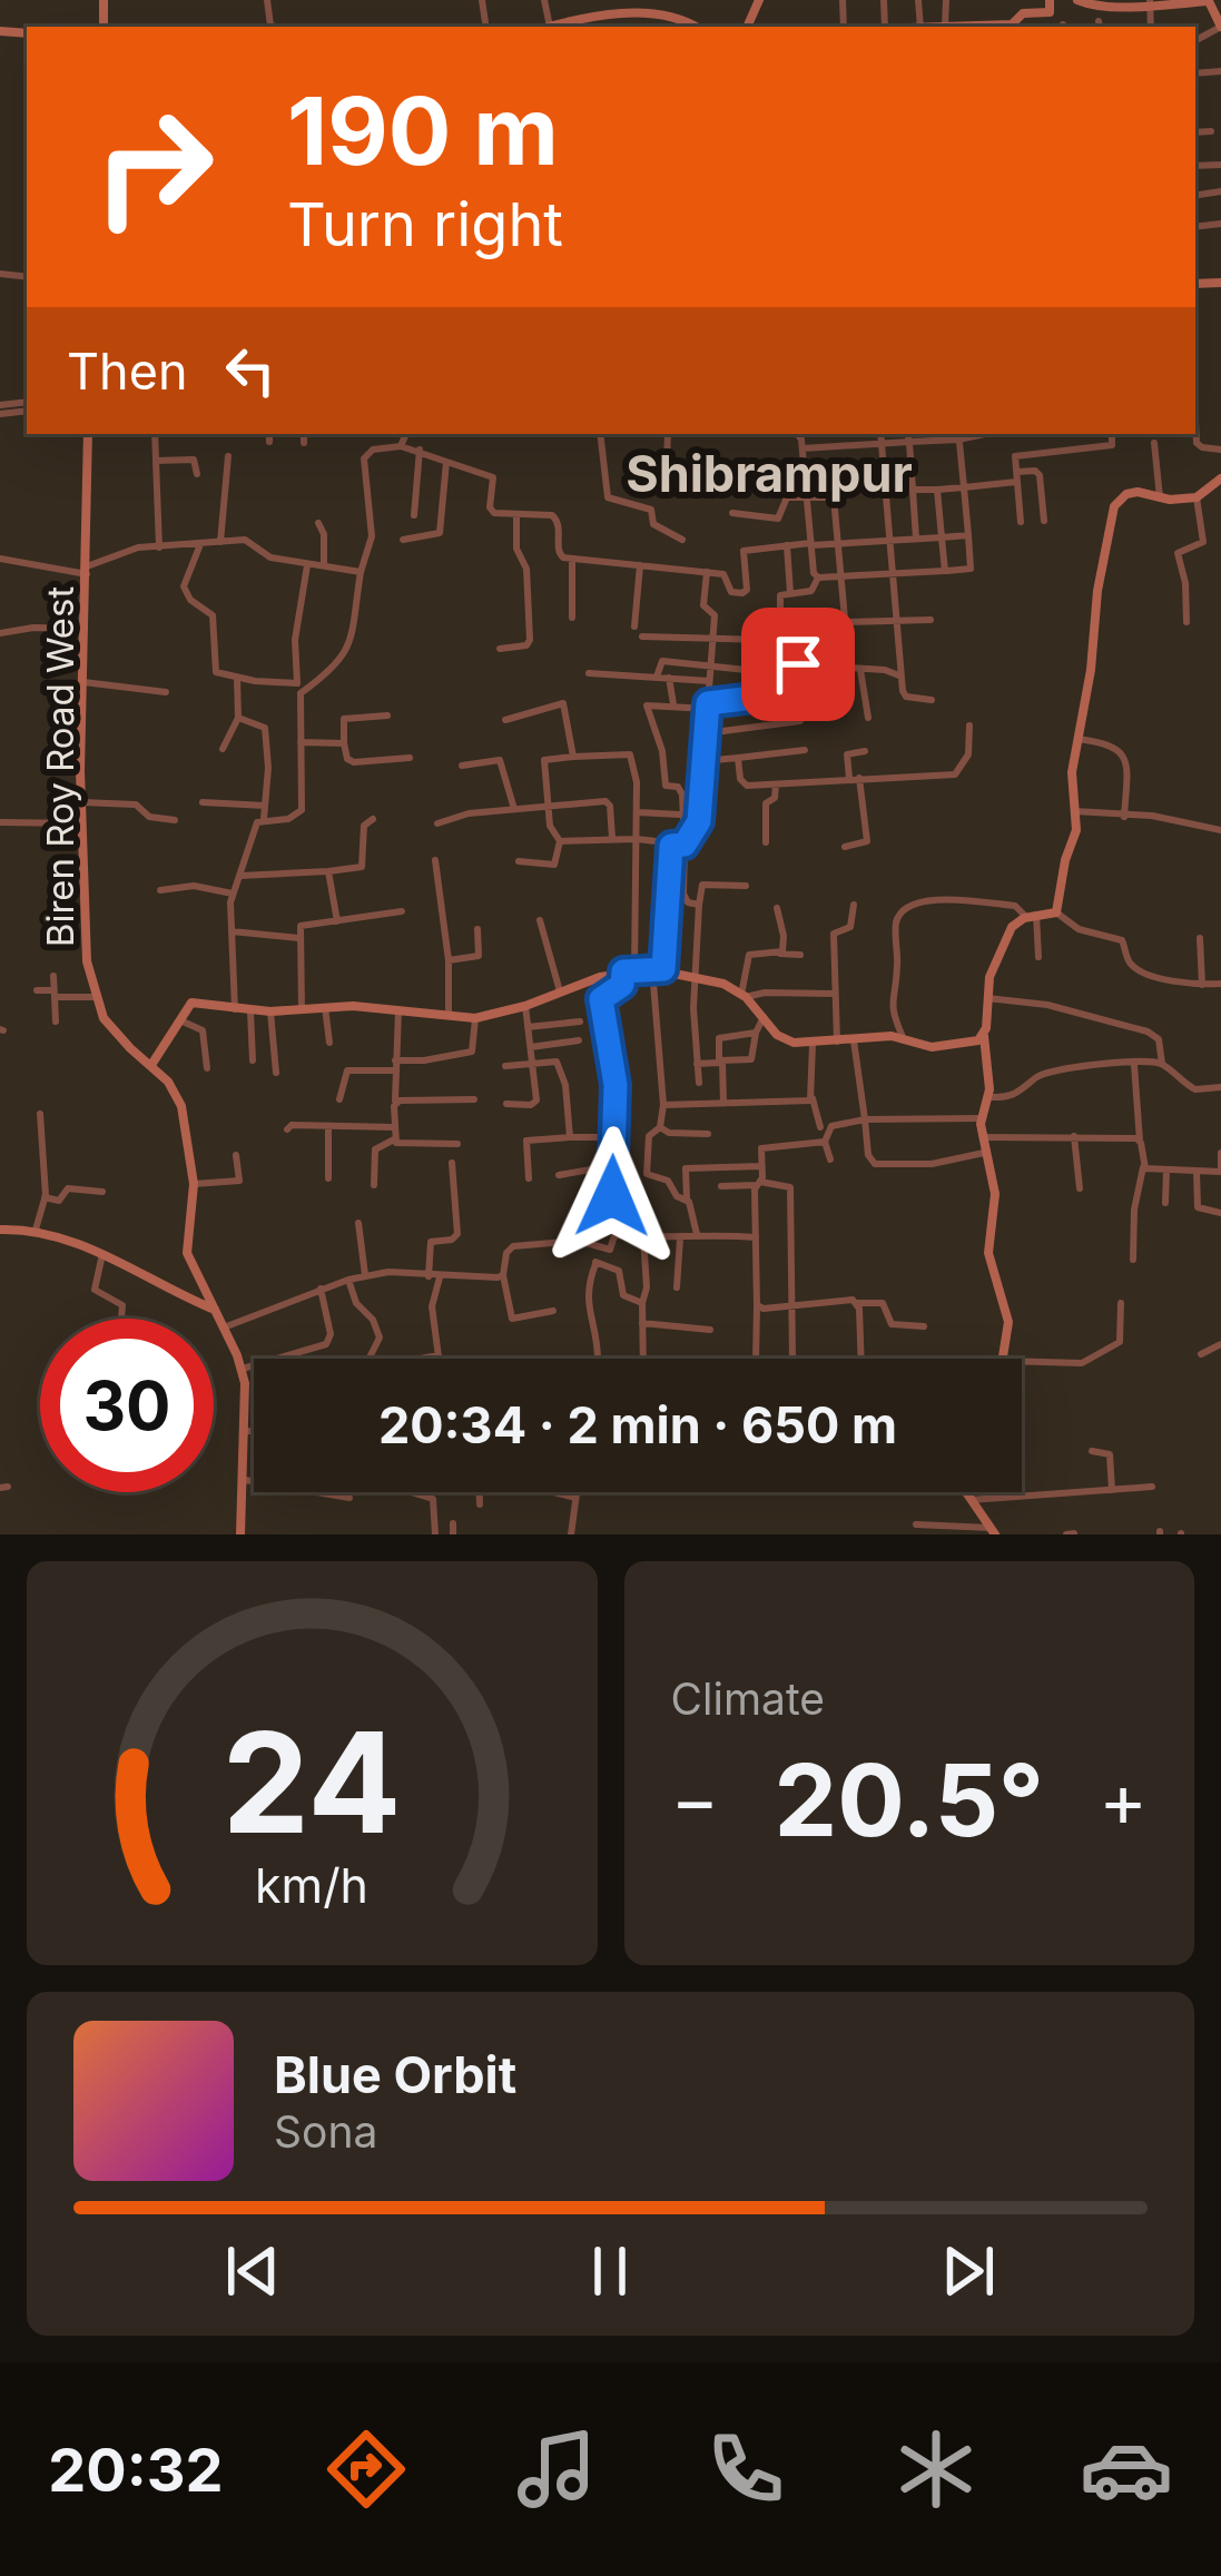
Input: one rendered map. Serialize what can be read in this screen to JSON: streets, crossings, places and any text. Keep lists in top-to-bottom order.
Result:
{
  "streets": {
    "street": ["Biren Roy Road West"]
  },
  "districts": ["Shibrampur"],
  "page": {
    "turn": ["190 m", "Turn right"],
    "then": "Then",
    "limit": "30",
    "trip": "20:34 · 2 min · 650 m",
    "tile": "Climate",
    "heat": ["−", "20.5°", "+"],
    "song": ["Blue Orbit", "Sona"],
    "tabs": "20:32",
    "gauge": ["24", "km/h"]
  }
}
